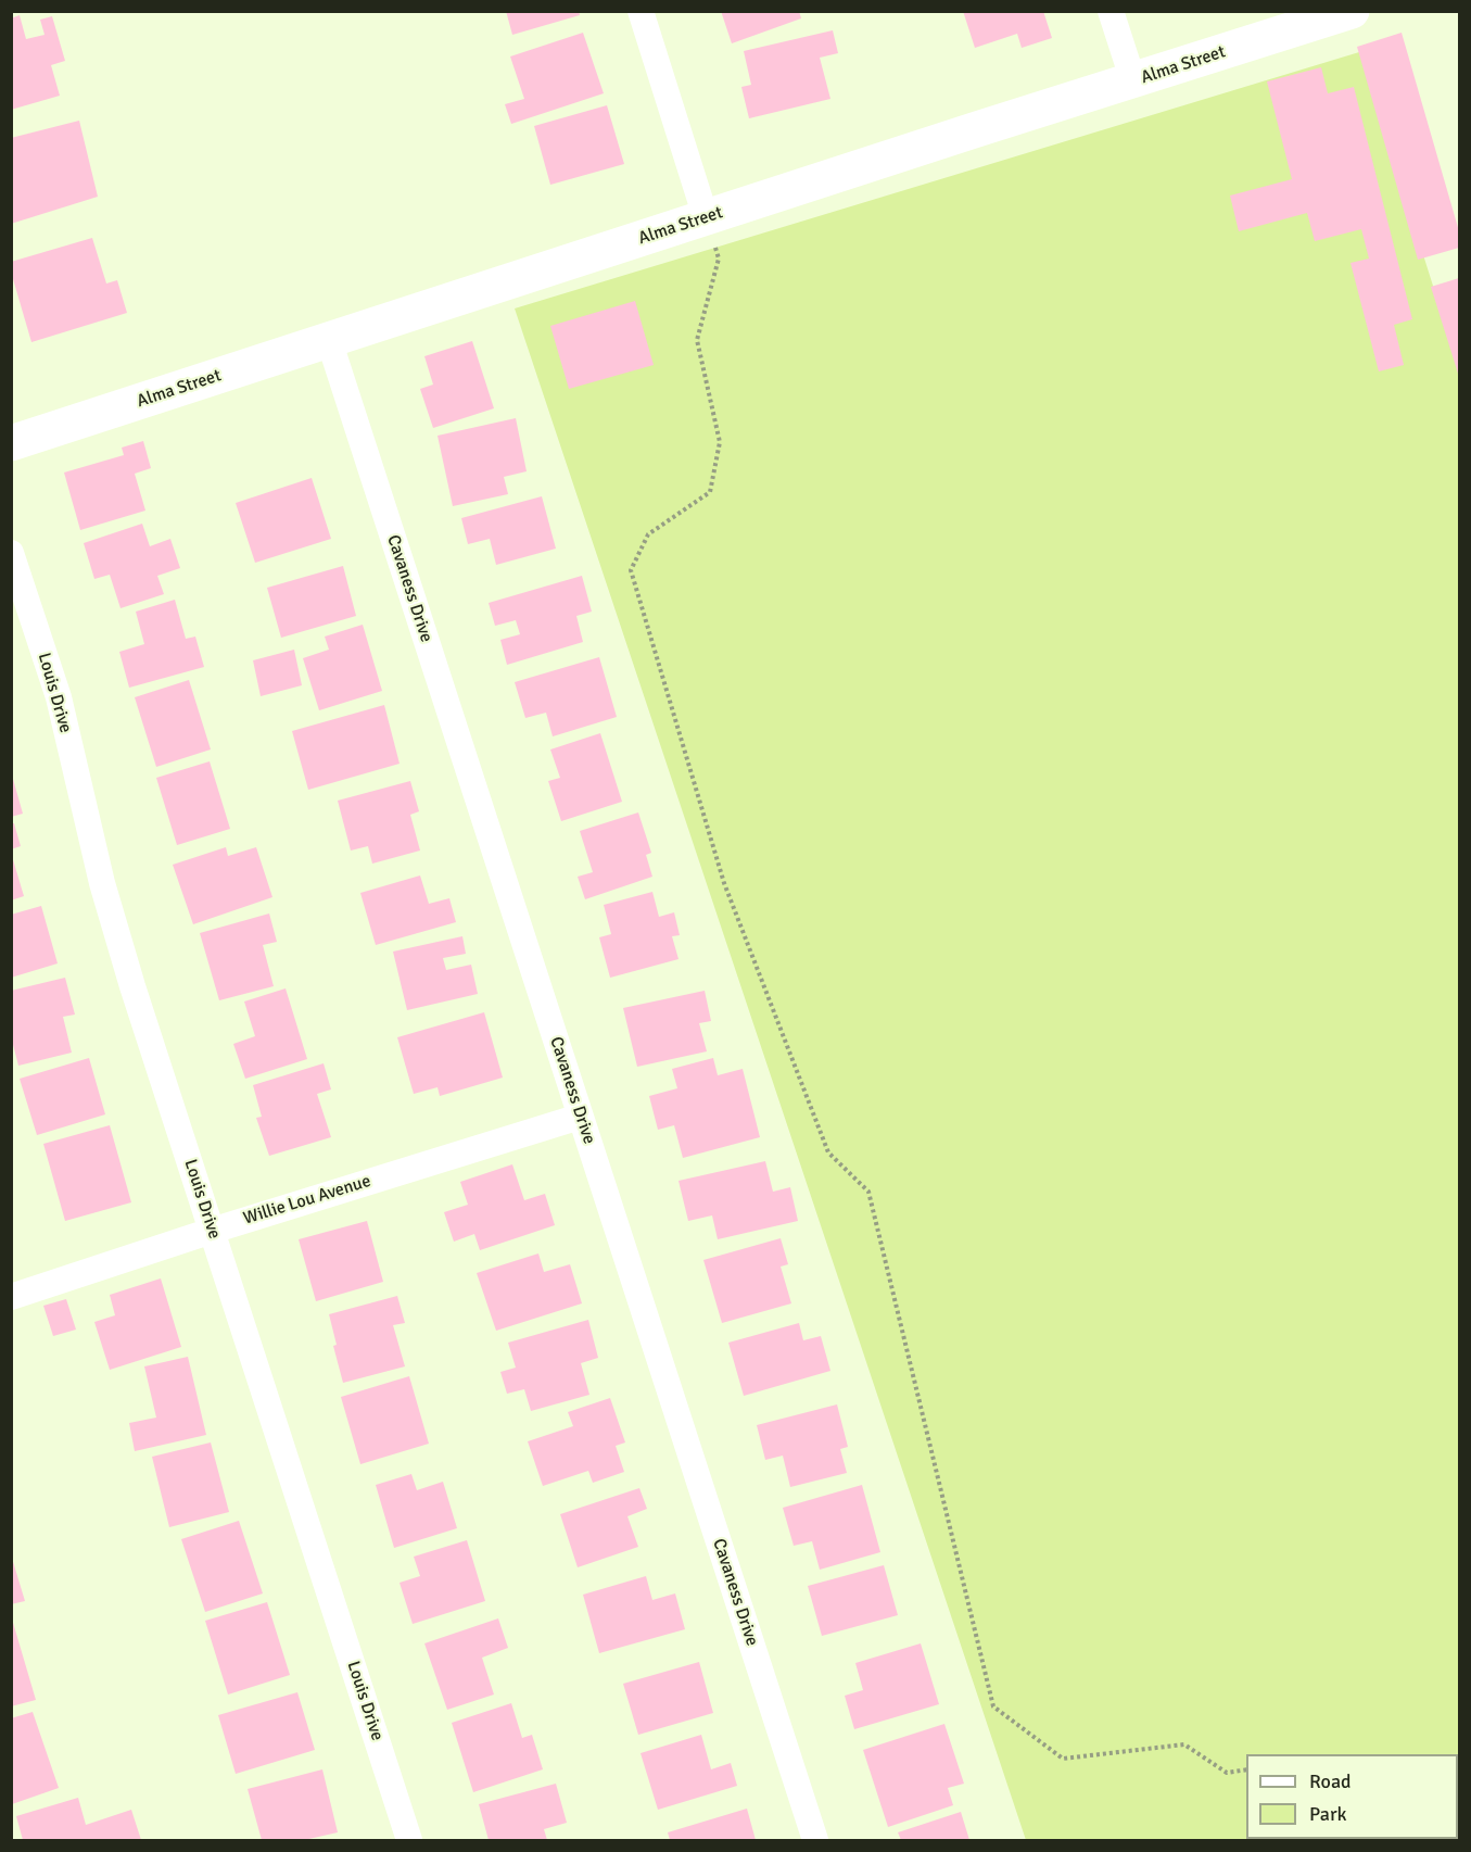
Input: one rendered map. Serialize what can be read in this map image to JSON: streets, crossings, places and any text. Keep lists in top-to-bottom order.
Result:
{
  "streets": {
    "street": [
      "Alma Street",
      "Cavaness Drive",
      "Louis Drive",
      "Willie Lou Avenue"
    ]
  },
  "crossings": [
    ["Alma Street", "Cavaness Drive"],
    ["Cavaness Drive", "Willie Lou Avenue"],
    ["Louis Drive", "Willie Lou Avenue"]
  ],
  "legend": ["Road", "Park"]
}
